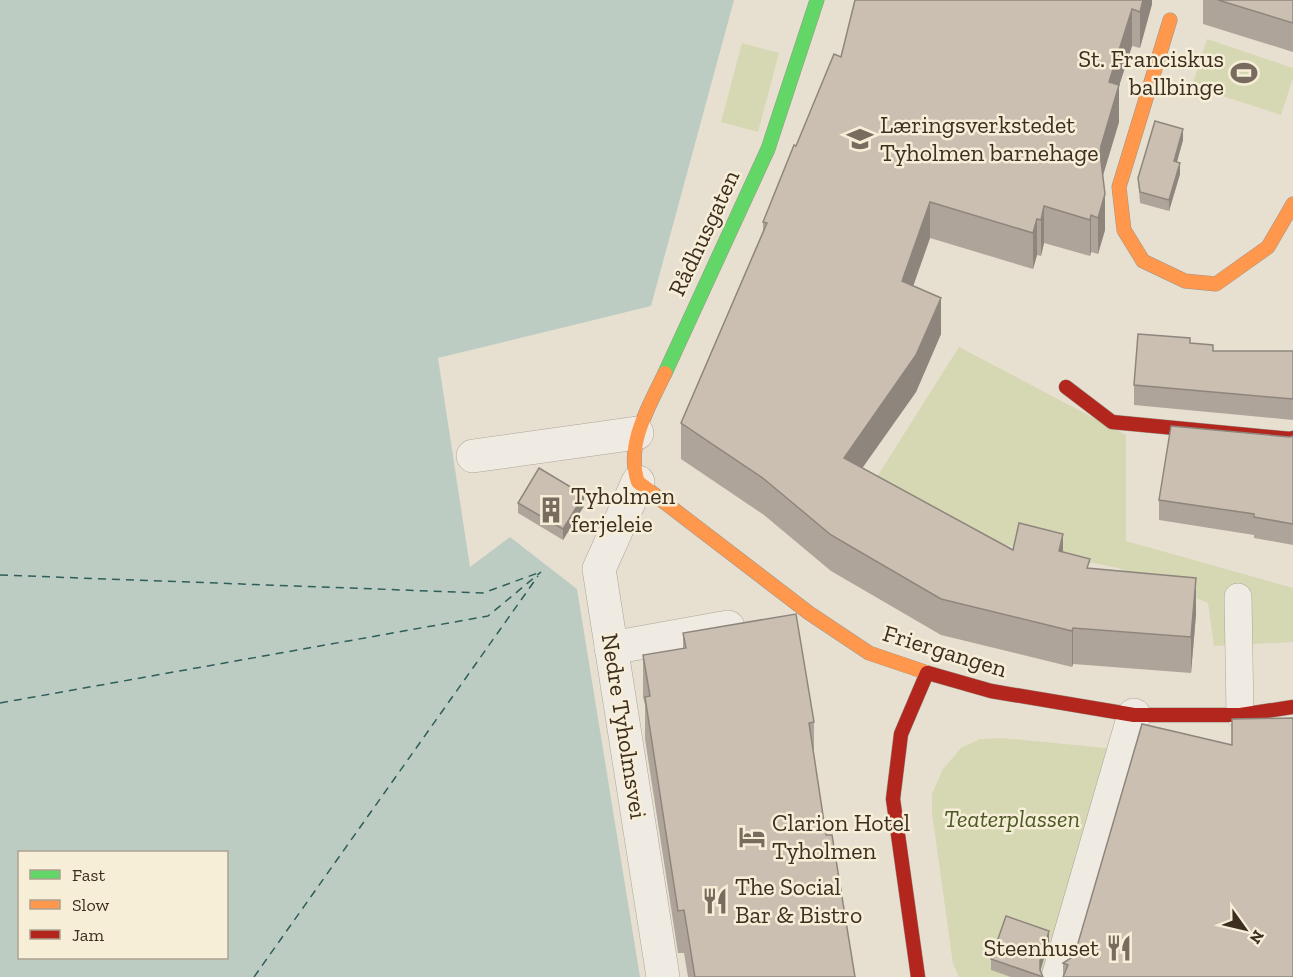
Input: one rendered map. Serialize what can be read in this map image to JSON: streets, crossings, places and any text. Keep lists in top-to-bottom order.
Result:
{
  "streets": {
    "street": ["Rådhusgaten", "Friergangen", "Nedre Tyholmsvei"]
  },
  "crossings": [
    ["Rådhusgaten", "Friergangen"],
    ["Rådhusgaten", "Nedre Tyholmsvei"],
    ["Friergangen", "Nedre Tyholmsvei"]
  ],
  "parks": ["Teaterplassen"],
  "places": {
    "sports": ["St. Franciskus ballbinge"],
    "school or university": ["Læringsverkstedet Tyholmen barnehage"],
    "building": ["Tyholmen ferjeleie"],
    "hotel": ["Clarion Hotel Tyholmen"],
    "restaurant": ["The Social Bar & Bistro", "Steenhuset"]
  },
  "legend": ["Fast", "Slow", "Jam"],
  "north": "bottom right"
}
